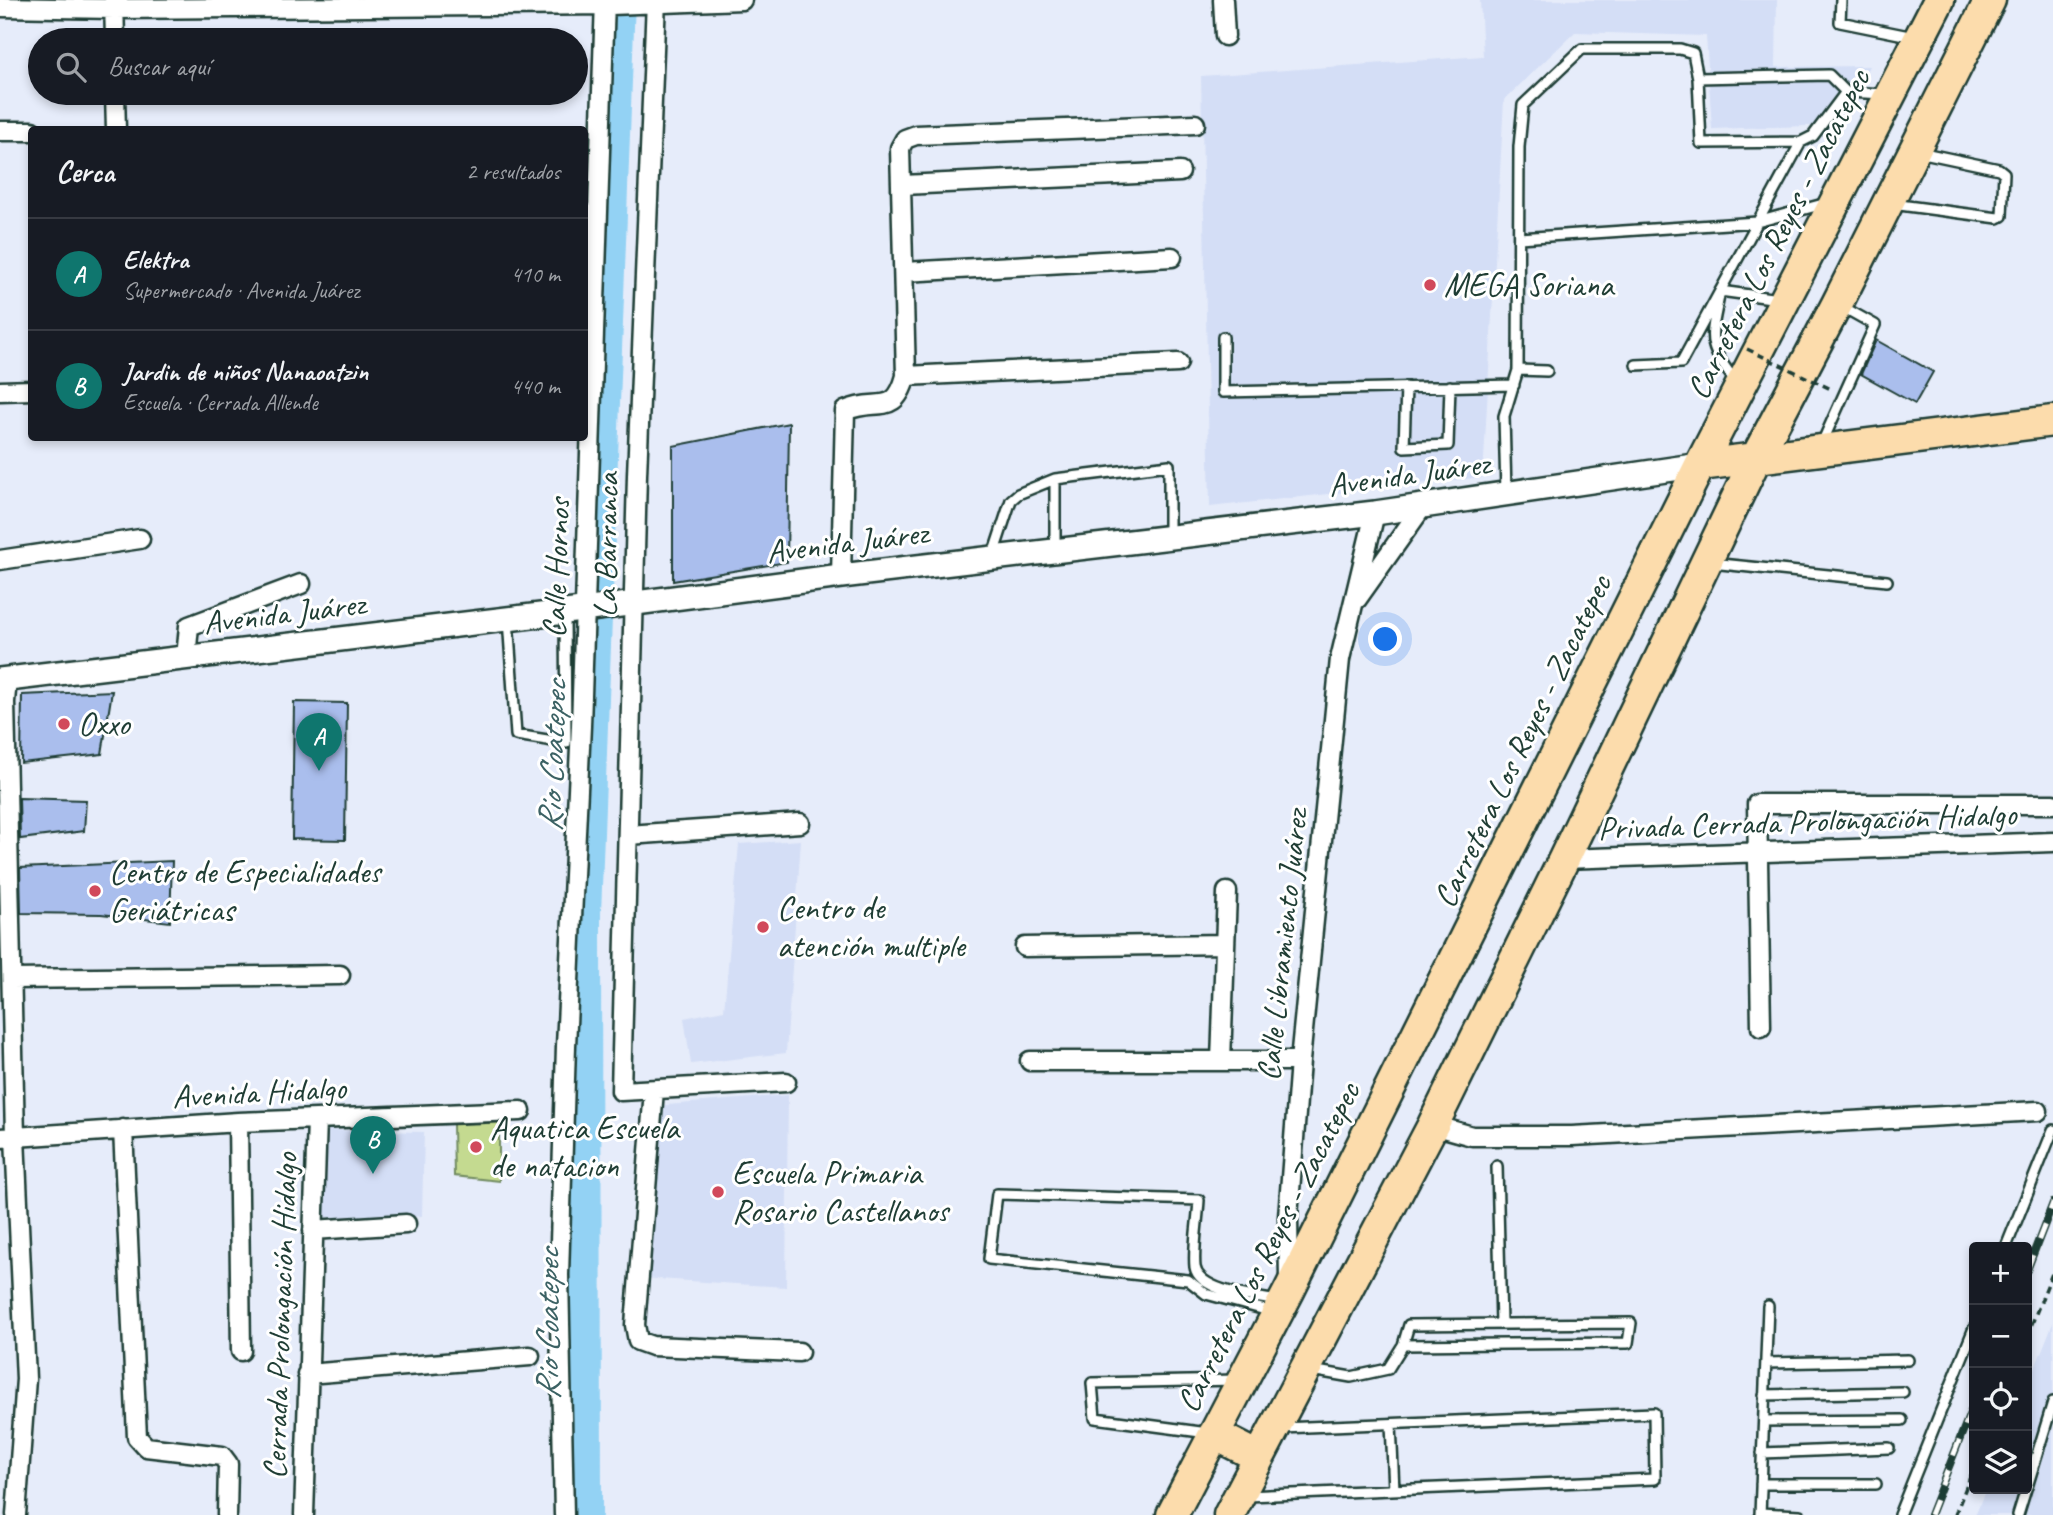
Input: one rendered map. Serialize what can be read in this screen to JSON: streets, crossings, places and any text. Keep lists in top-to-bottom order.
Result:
{
  "streets": {
    "main road": ["Carretera Los Reyes - Zacatepec"],
    "street": [
      "Avenida Juárez",
      "La Barranca",
      "Calle Hornos",
      "Privada Cerrada Prolongación Hidalgo",
      "Calle Libramiento Juárez",
      "Avenida Hidalgo",
      "Cerrada Prolongación Hidalgo"
    ]
  },
  "crossings": [
    ["Carretera Los Reyes - Zacatepec", "Avenida Juárez"],
    ["Carretera Los Reyes - Zacatepec", "Calle Libramiento Juárez"],
    ["Avenida Juárez", "La Barranca"],
    ["Avenida Juárez", "Calle Hornos"],
    ["Avenida Juárez", "Calle Libramiento Juárez"],
    ["Avenida Hidalgo", "Cerrada Prolongación Hidalgo"]
  ],
  "water": ["Rio Coatepec"],
  "places": [
    "MEGA Soriana",
    "Oxxo",
    "Centro de Especialidades Geriátricas",
    "Centro de atención multiple",
    "Aquatica Escuela de natacion",
    "Escuela Primaria Rosario Castellanos"
  ],
  "page": {
    "search": "Buscar aquí",
    "heading": ["Cerca", "2 resultados"],
    "list": [
      {
        "mark": "A",
        "name": "Elektra",
        "note": "Supermercado · Avenida Juárez",
        "value": "410 m"
      },
      {
        "mark": "B",
        "name": "Jardin de niños Nanaoatzin",
        "note": "Escuela · Cerrada Allende",
        "value": "440 m"
      }
    ],
    "pins": ["A", "B"],
    "map_buttons": ["+", "−"]
  }
}
